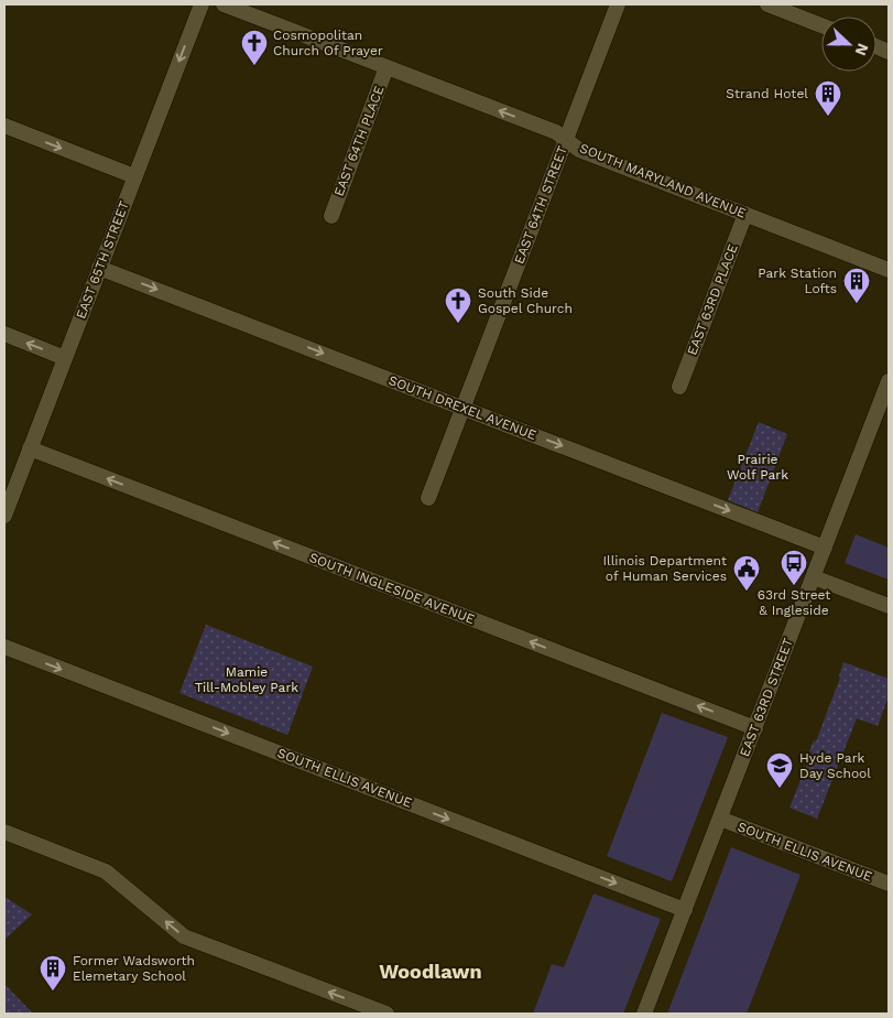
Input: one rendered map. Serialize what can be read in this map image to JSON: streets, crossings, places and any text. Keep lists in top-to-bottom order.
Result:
{
  "streets": {
    "street": [
      "EAST 64TH PLACE",
      "SOUTH MARYLAND AVENUE",
      "EAST 64TH STREET",
      "EAST 65TH STREET",
      "EAST 63RD PLACE",
      "SOUTH DREXEL AVENUE",
      "SOUTH INGLESIDE AVENUE",
      "EAST 63RD STREET",
      "SOUTH ELLIS AVENUE"
    ]
  },
  "crossings": [
    ["EAST 64TH PLACE", "SOUTH MARYLAND AVENUE"],
    ["SOUTH MARYLAND AVENUE", "EAST 64TH STREET"],
    ["SOUTH MARYLAND AVENUE", "EAST 63RD PLACE"],
    ["EAST 64TH STREET", "SOUTH DREXEL AVENUE"],
    ["EAST 65TH STREET", "SOUTH DREXEL AVENUE"],
    ["EAST 65TH STREET", "SOUTH INGLESIDE AVENUE"],
    ["SOUTH DREXEL AVENUE", "EAST 63RD STREET"],
    ["SOUTH INGLESIDE AVENUE", "EAST 63RD STREET"],
    ["EAST 63RD STREET", "SOUTH ELLIS AVENUE"]
  ],
  "one_way": ["SOUTH DREXEL AVENUE", "SOUTH INGLESIDE AVENUE", "SOUTH ELLIS AVENUE"],
  "districts": ["Woodlawn"],
  "parks": ["Prairie Wolf Park", "Mamie Till-Mobley Park"],
  "places": {
    "church": ["Cosmopolitan Church Of Prayer", "South Side Gospel Church"],
    "building": ["Strand Hotel", "Park Station Lofts", "Former Wadsworth Elemetary School"],
    "bus stop": ["63rd Street & Ingleside"],
    "public building": ["Illinois Department of Human Services"],
    "school or university": ["Hyde Park Day School"]
  },
  "north": "right"
}
